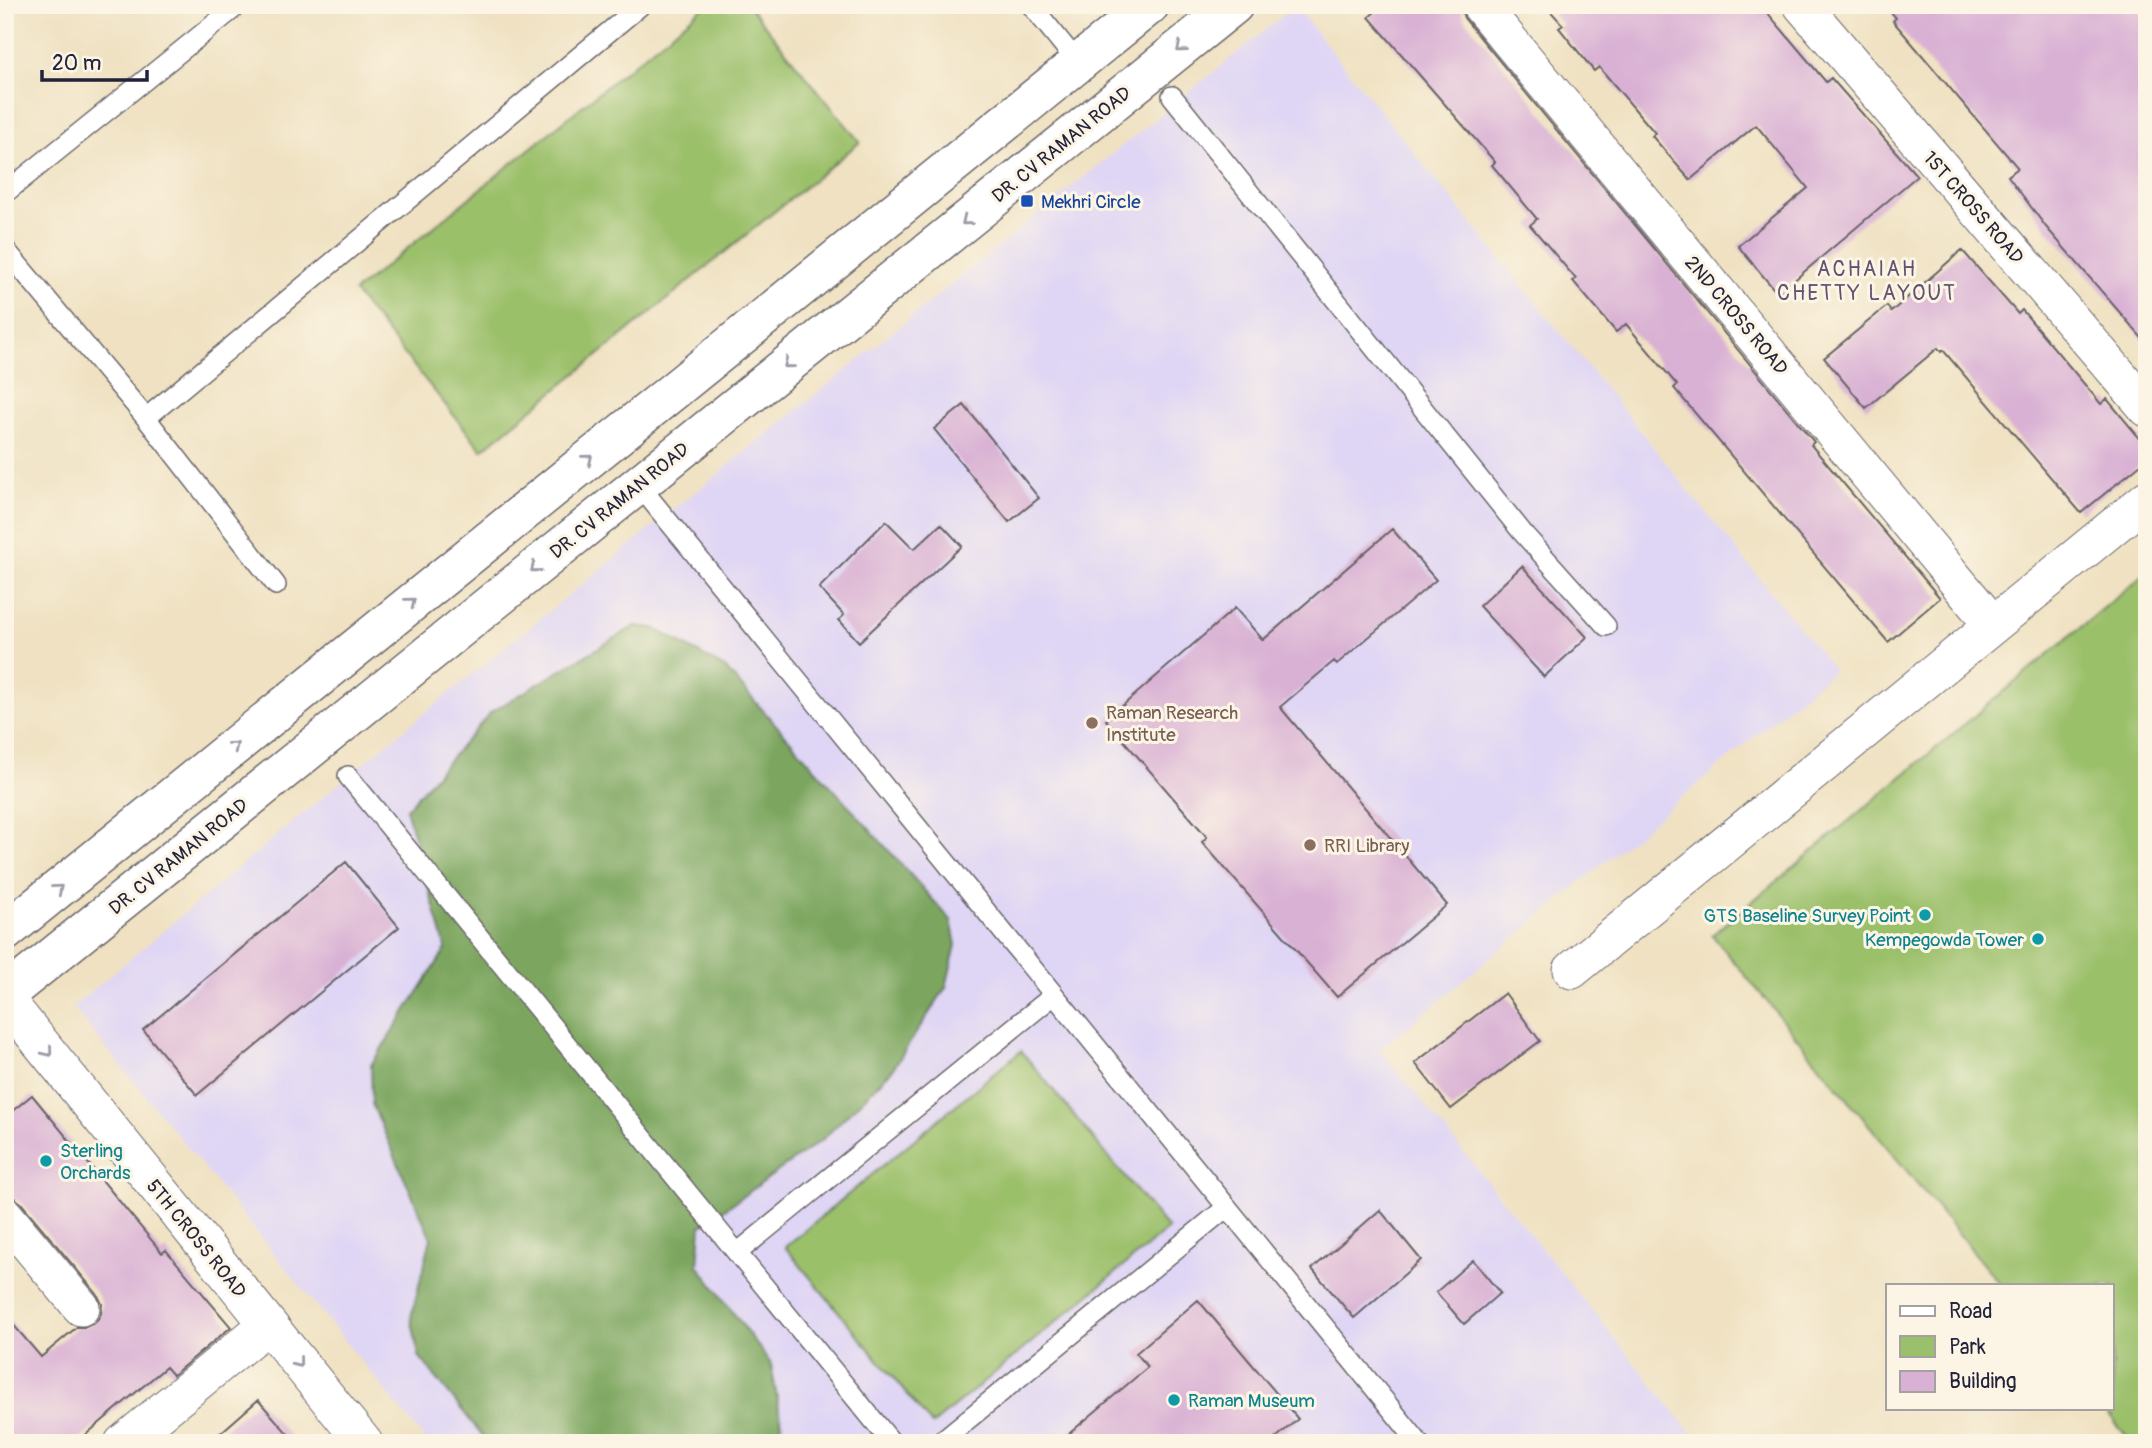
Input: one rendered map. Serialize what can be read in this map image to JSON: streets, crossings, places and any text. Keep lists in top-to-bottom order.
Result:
{
  "streets": {
    "highway": ["DR. CV RAMAN ROAD"],
    "street": ["1ST CROSS ROAD", "2ND CROSS ROAD", "5TH CROSS ROAD"]
  },
  "crossings": [
    ["DR. CV RAMAN ROAD", "5TH CROSS ROAD"]
  ],
  "one_way": ["5TH CROSS ROAD"],
  "districts": ["ACHAIAH CHETTY LAYOUT"],
  "places": {
    "transit": ["Mekhri Circle"],
    "other": [
      "Raman Research Institute",
      "RRI Library",
      "GTS Baseline Survey Point",
      "Kempegowda Tower",
      "Sterling Orchards",
      "Raman Museum"
    ]
  },
  "legend": ["Road", "Park", "Building"],
  "scale_bar": "20 m"
}
